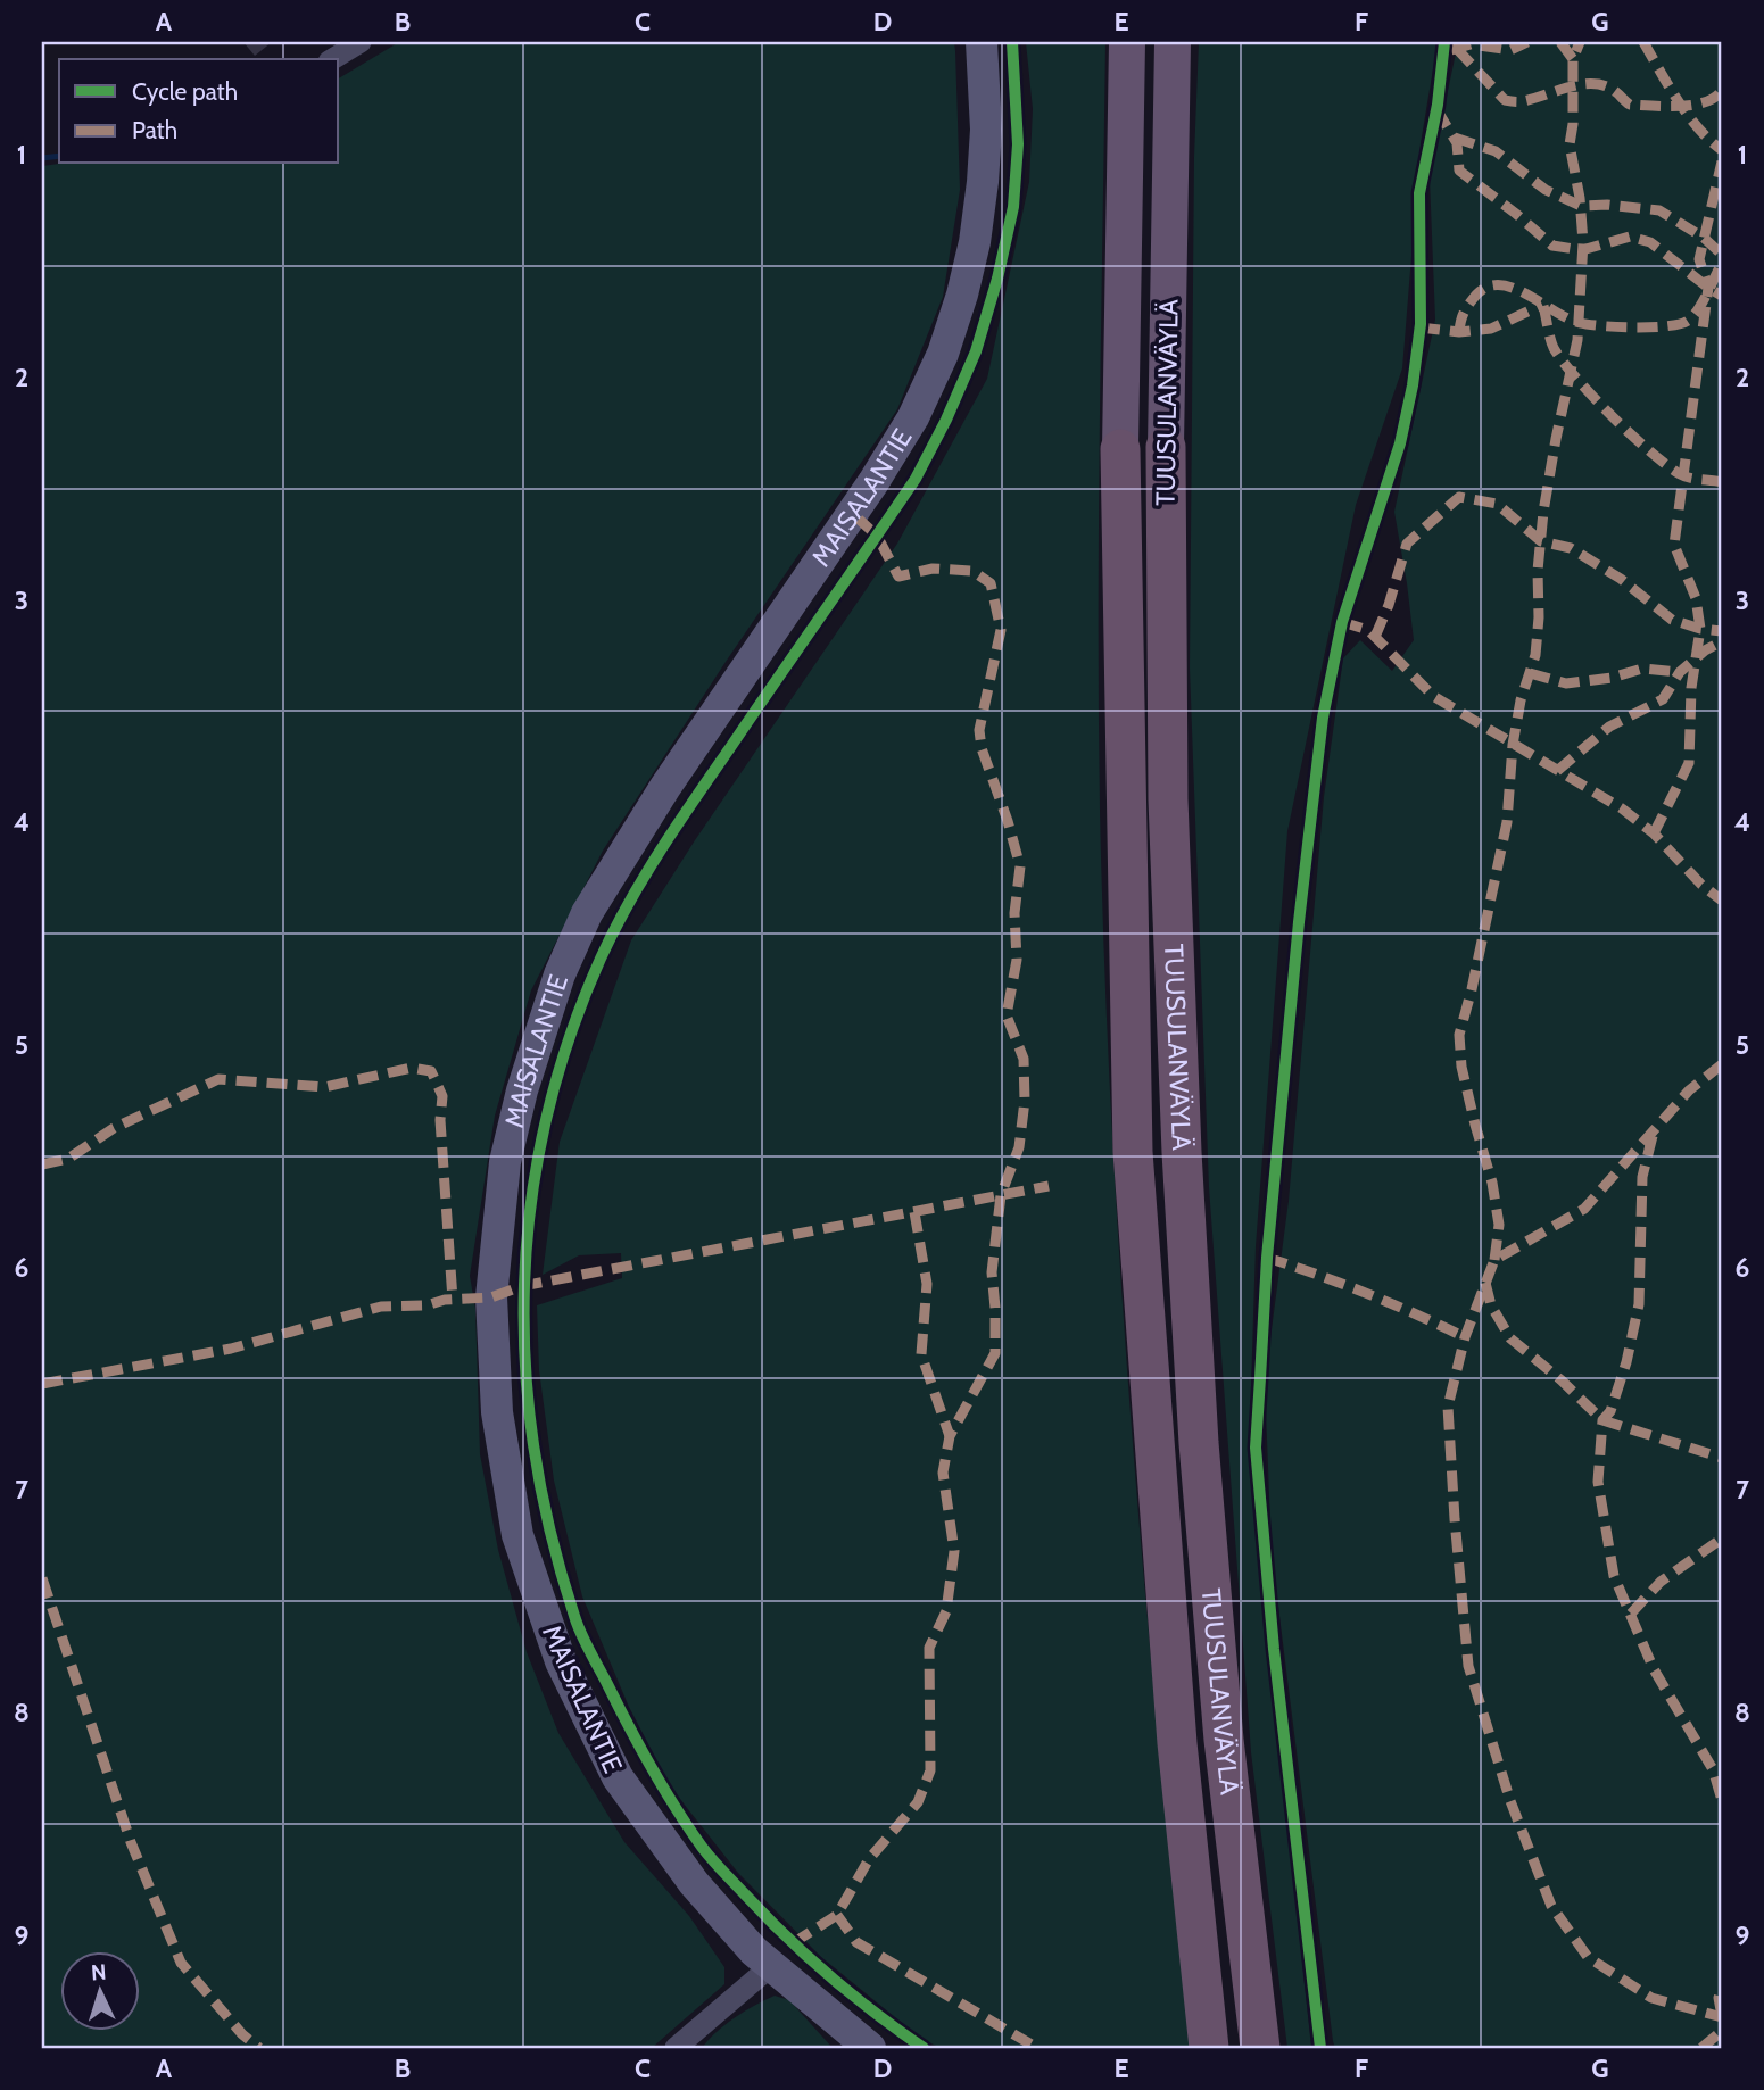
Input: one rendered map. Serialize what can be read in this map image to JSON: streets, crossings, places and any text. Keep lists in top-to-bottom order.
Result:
{
  "streets": {
    "highway": ["TUUSULANVÄYLÄ"],
    "main road": ["MAISALANTIE"]
  },
  "legend": ["Cycle path", "Path"],
  "north": "top",
  "grid": {
    "columns": [
      "A",
      "B",
      "C",
      "D",
      "E",
      "F",
      "G"
    ],
    "rows": [
      "1",
      "2",
      "3",
      "4",
      "5",
      "6",
      "7",
      "8",
      "9"
    ]
  }
}
